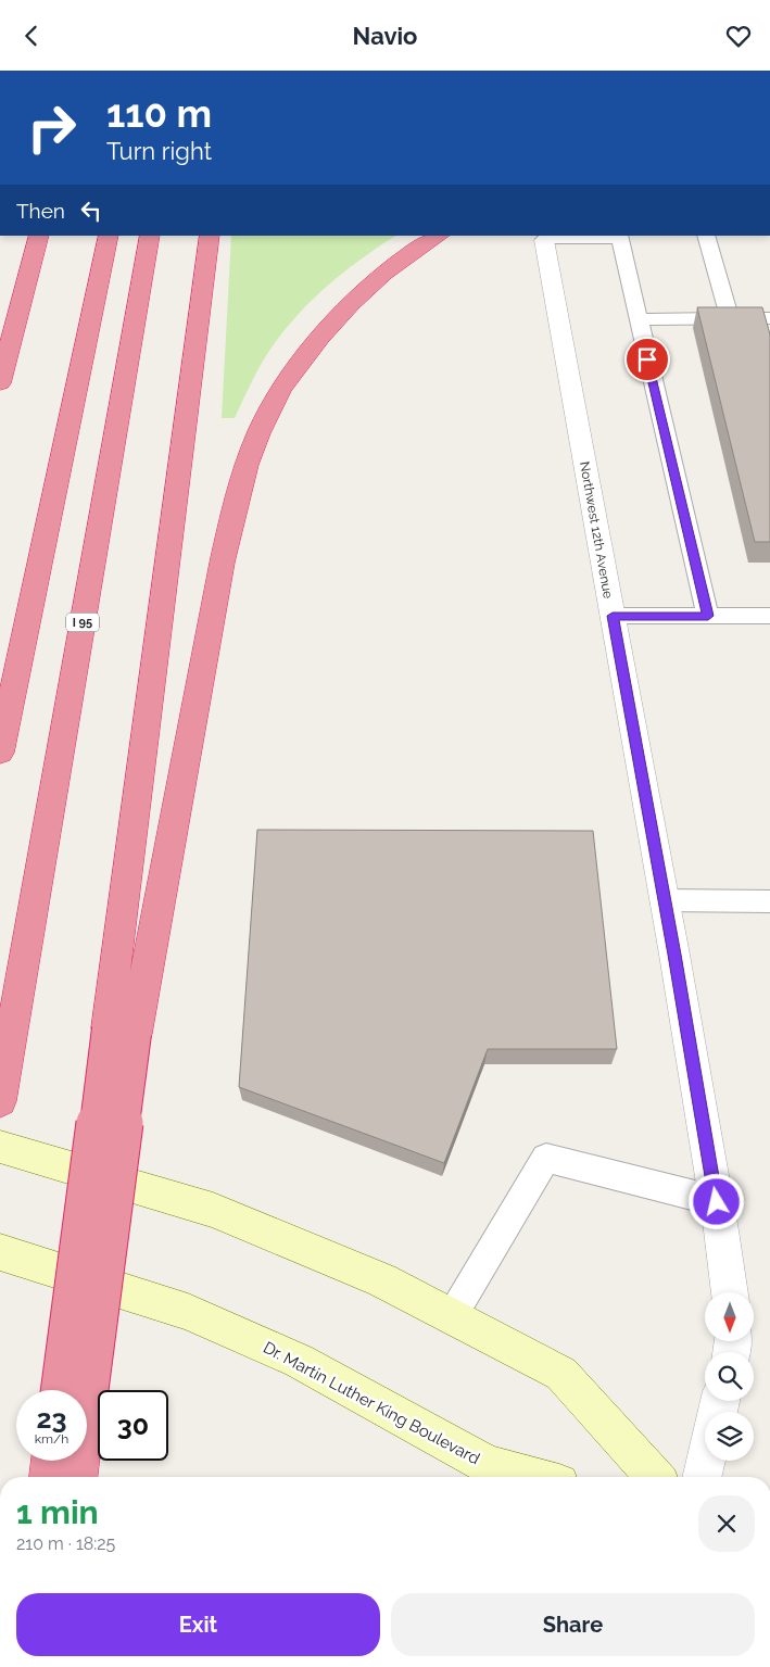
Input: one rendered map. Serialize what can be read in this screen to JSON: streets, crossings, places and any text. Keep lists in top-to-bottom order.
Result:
{
  "streets": {
    "highway": ["I 95"],
    "main road": ["Dr. Martin Luther King Boulevard"],
    "street": ["Northwest 12th Avenue"]
  },
  "north": "bottom",
  "page": {
    "header": "Navio",
    "turn": ["110 m", "Turn right"],
    "then": "Then",
    "speed": "23 km/h",
    "limit": "30",
    "heading": ["1 min", "210 m · 18:25"],
    "buttons": ["Exit", "Share"]
  }
}
